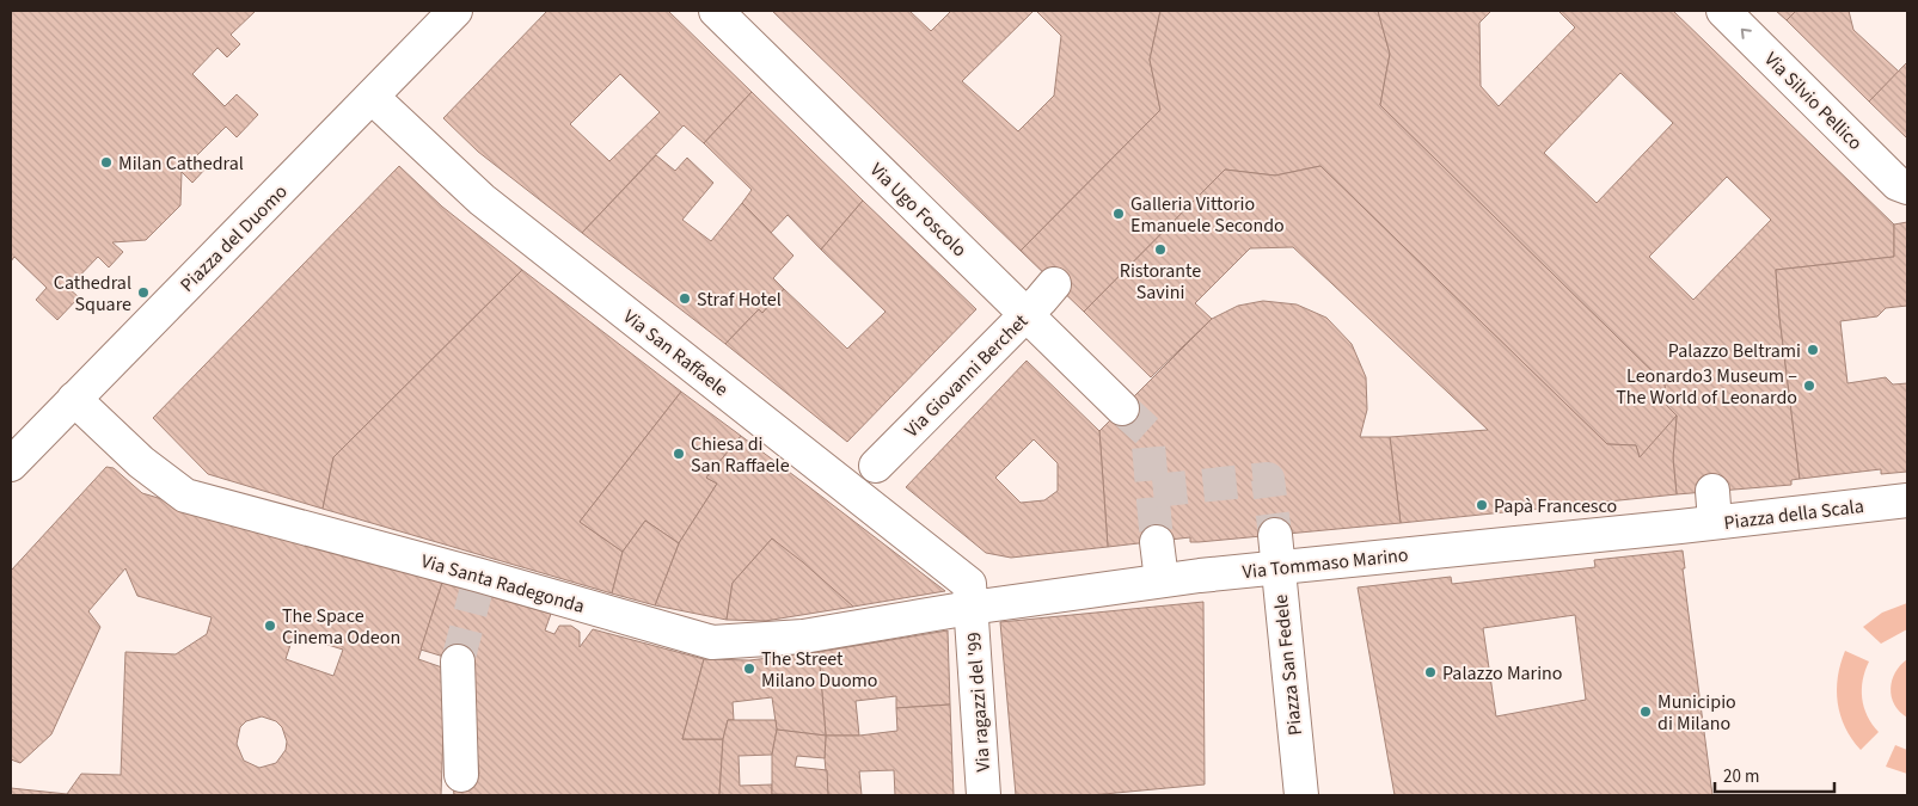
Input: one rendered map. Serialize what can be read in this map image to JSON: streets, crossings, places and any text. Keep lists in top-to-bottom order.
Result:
{
  "streets": {
    "street": [
      "Via Silvio Pellico",
      "Via Ugo Foscolo",
      "Piazza del Duomo",
      "Via San Raffaele",
      "Via Giovanni Berchet",
      "Piazza della Scala",
      "Via Tommaso Marino",
      "Via Santa Radegonda",
      "Piazza San Fedele",
      "Via ragazzi del '99"
    ]
  },
  "crossings": [
    ["Via Ugo Foscolo", "Via Giovanni Berchet"],
    ["Piazza del Duomo", "Via San Raffaele"],
    ["Piazza del Duomo", "Via Santa Radegonda"],
    ["Via San Raffaele", "Via Tommaso Marino"],
    ["Via San Raffaele", "Via Santa Radegonda"],
    ["Via San Raffaele", "Via ragazzi del '99"],
    ["Piazza della Scala", "Via Tommaso Marino"],
    ["Via Tommaso Marino", "Via Santa Radegonda"],
    ["Via Tommaso Marino", "Piazza San Fedele"],
    ["Via Tommaso Marino", "Via ragazzi del '99"],
    ["Via Santa Radegonda", "Via ragazzi del '99"]
  ],
  "one_way": ["Via Silvio Pellico"],
  "places": [
    "Milan Cathedral",
    "Galleria Vittorio Emanuele Secondo",
    "Ristorante Savini",
    "Cathedral Square",
    "Straf Hotel",
    "Palazzo Beltrami",
    "Leonardo3 Museum – The World of Leonardo",
    "Chiesa di San Raffaele",
    "Papà Francesco",
    "The Space Cinema Odeon",
    "The Street Milano Duomo",
    "Palazzo Marino",
    "Municipio di Milano"
  ],
  "scale_bar": "20 m"
}
